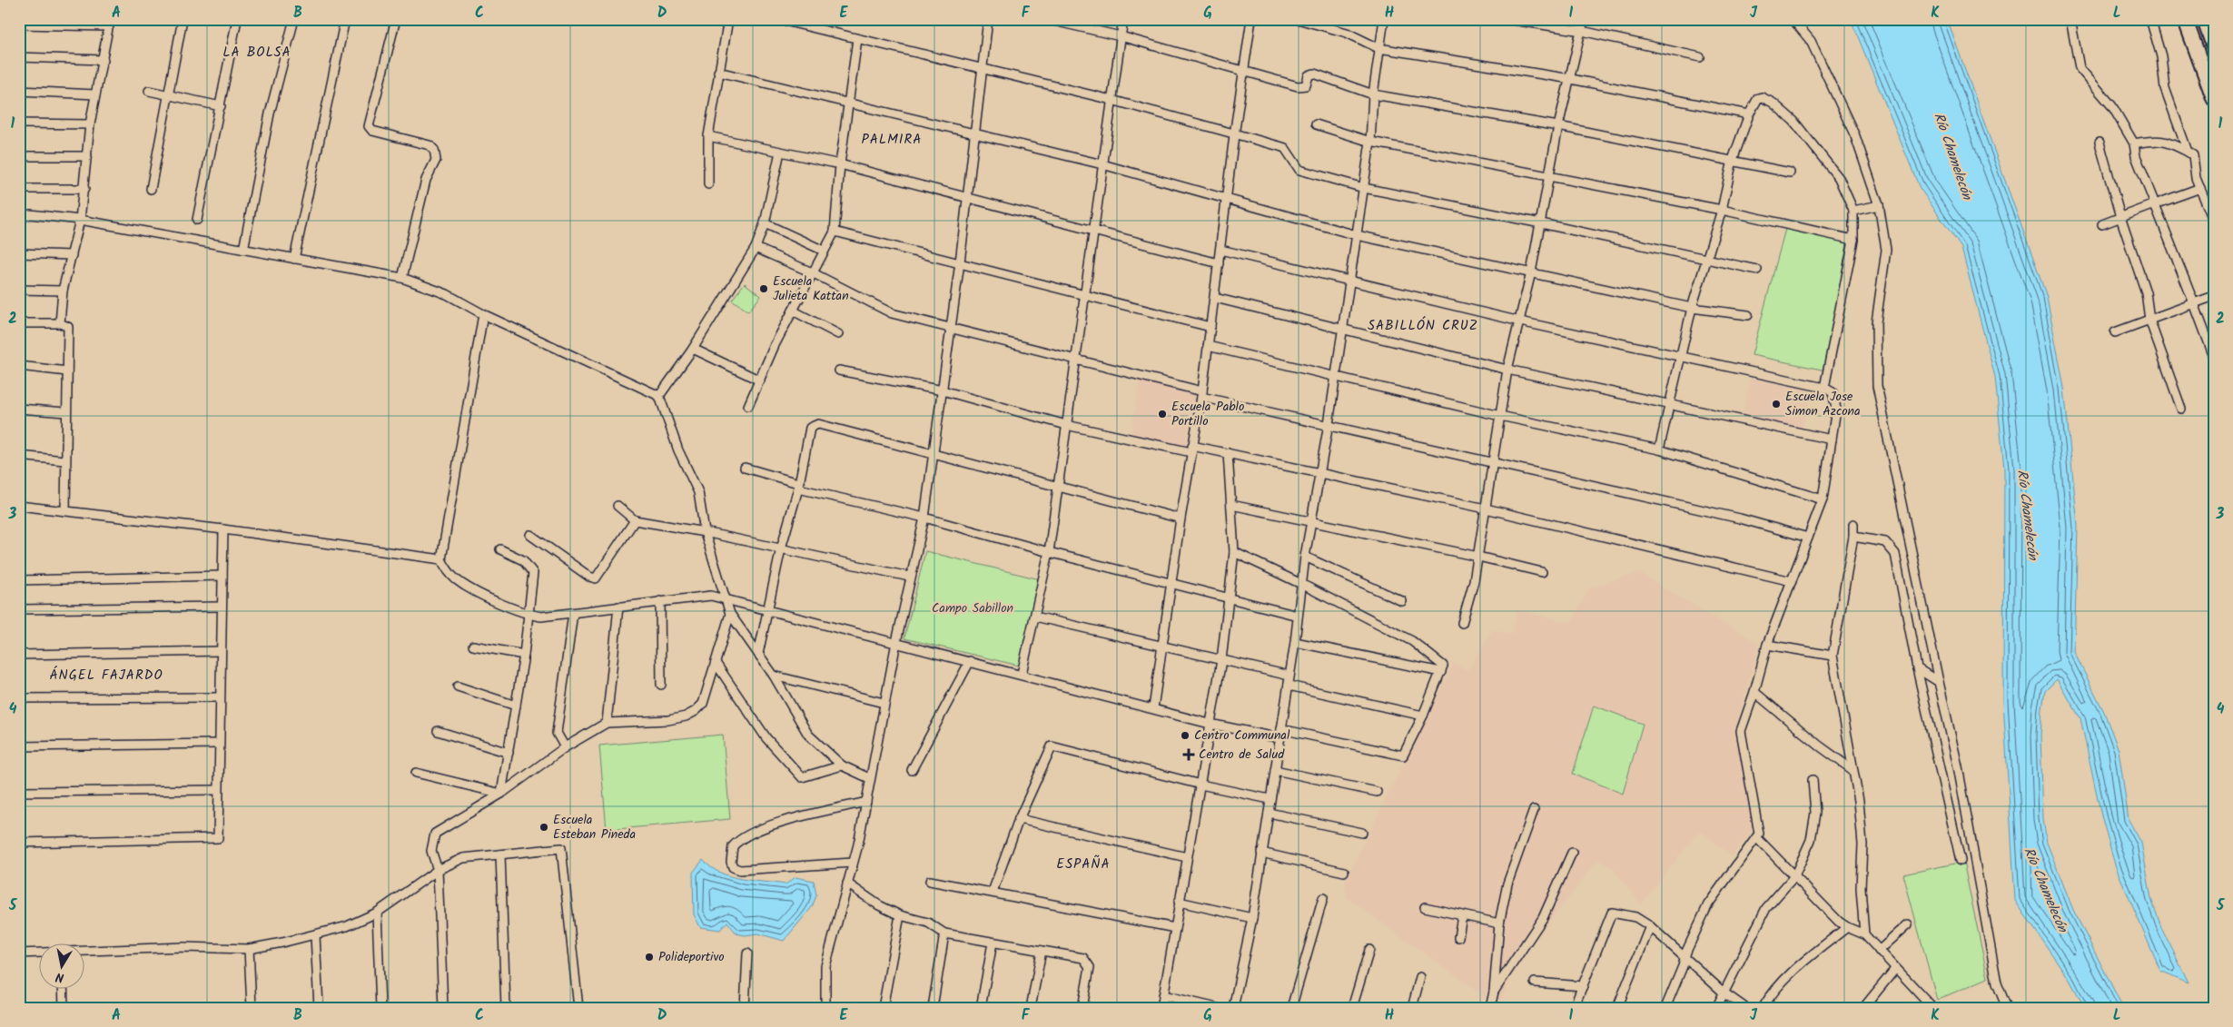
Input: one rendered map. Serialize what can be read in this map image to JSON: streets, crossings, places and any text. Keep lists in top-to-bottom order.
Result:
{
  "districts": [
    "LA BOLSA",
    "PALMIRA",
    "SABILLÓN CRUZ",
    "ÁNGEL FAJARDO",
    "ESPAÑA"
  ],
  "water": ["Río Chamelecón"],
  "parks": ["Campo Sabillon"],
  "places": {
    "other": [
      "Escuela Julieta Kattan",
      "Escuela Jose Simon Azcona",
      "Escuela Pablo Portillo",
      "Centro Communal",
      "Escuela Esteban Pineda",
      "Polideportivo"
    ],
    "health": ["Centro de Salud"]
  },
  "north": "bottom",
  "grid": {
    "columns": [
      "A",
      "B",
      "C",
      "D",
      "E",
      "F",
      "G",
      "H",
      "I",
      "J",
      "K",
      "L"
    ],
    "rows": [
      "1",
      "2",
      "3",
      "4",
      "5"
    ]
  }
}
